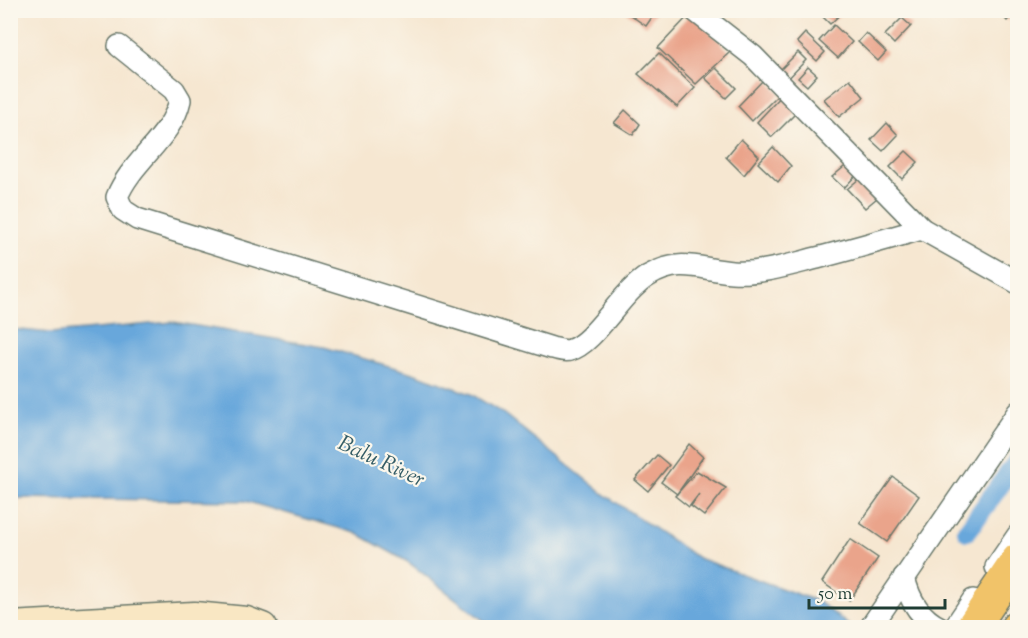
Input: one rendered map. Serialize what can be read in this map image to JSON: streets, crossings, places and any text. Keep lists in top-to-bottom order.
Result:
{
  "water": ["Balu River"],
  "scale_bar": "50 m"
}
